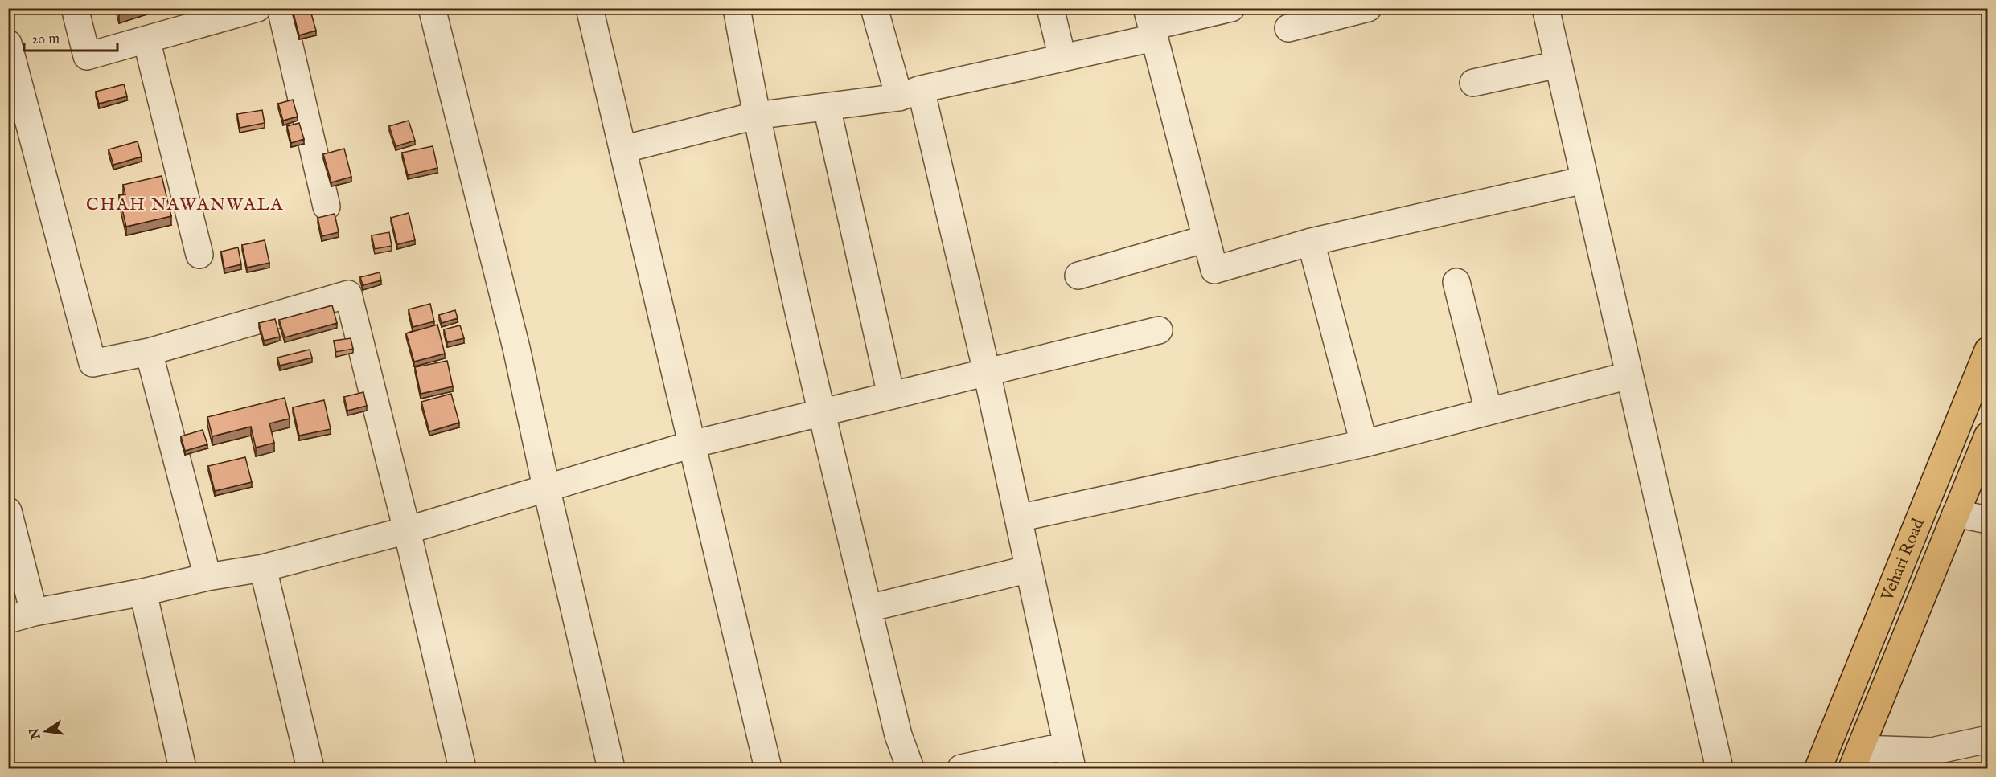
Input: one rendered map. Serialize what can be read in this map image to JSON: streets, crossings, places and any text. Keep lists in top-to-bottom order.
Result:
{
  "streets": {
    "main road": ["Vehari Road"]
  },
  "districts": ["CHAH NAWANWALA"],
  "scale_bar": "20 m",
  "north": "left"
}
